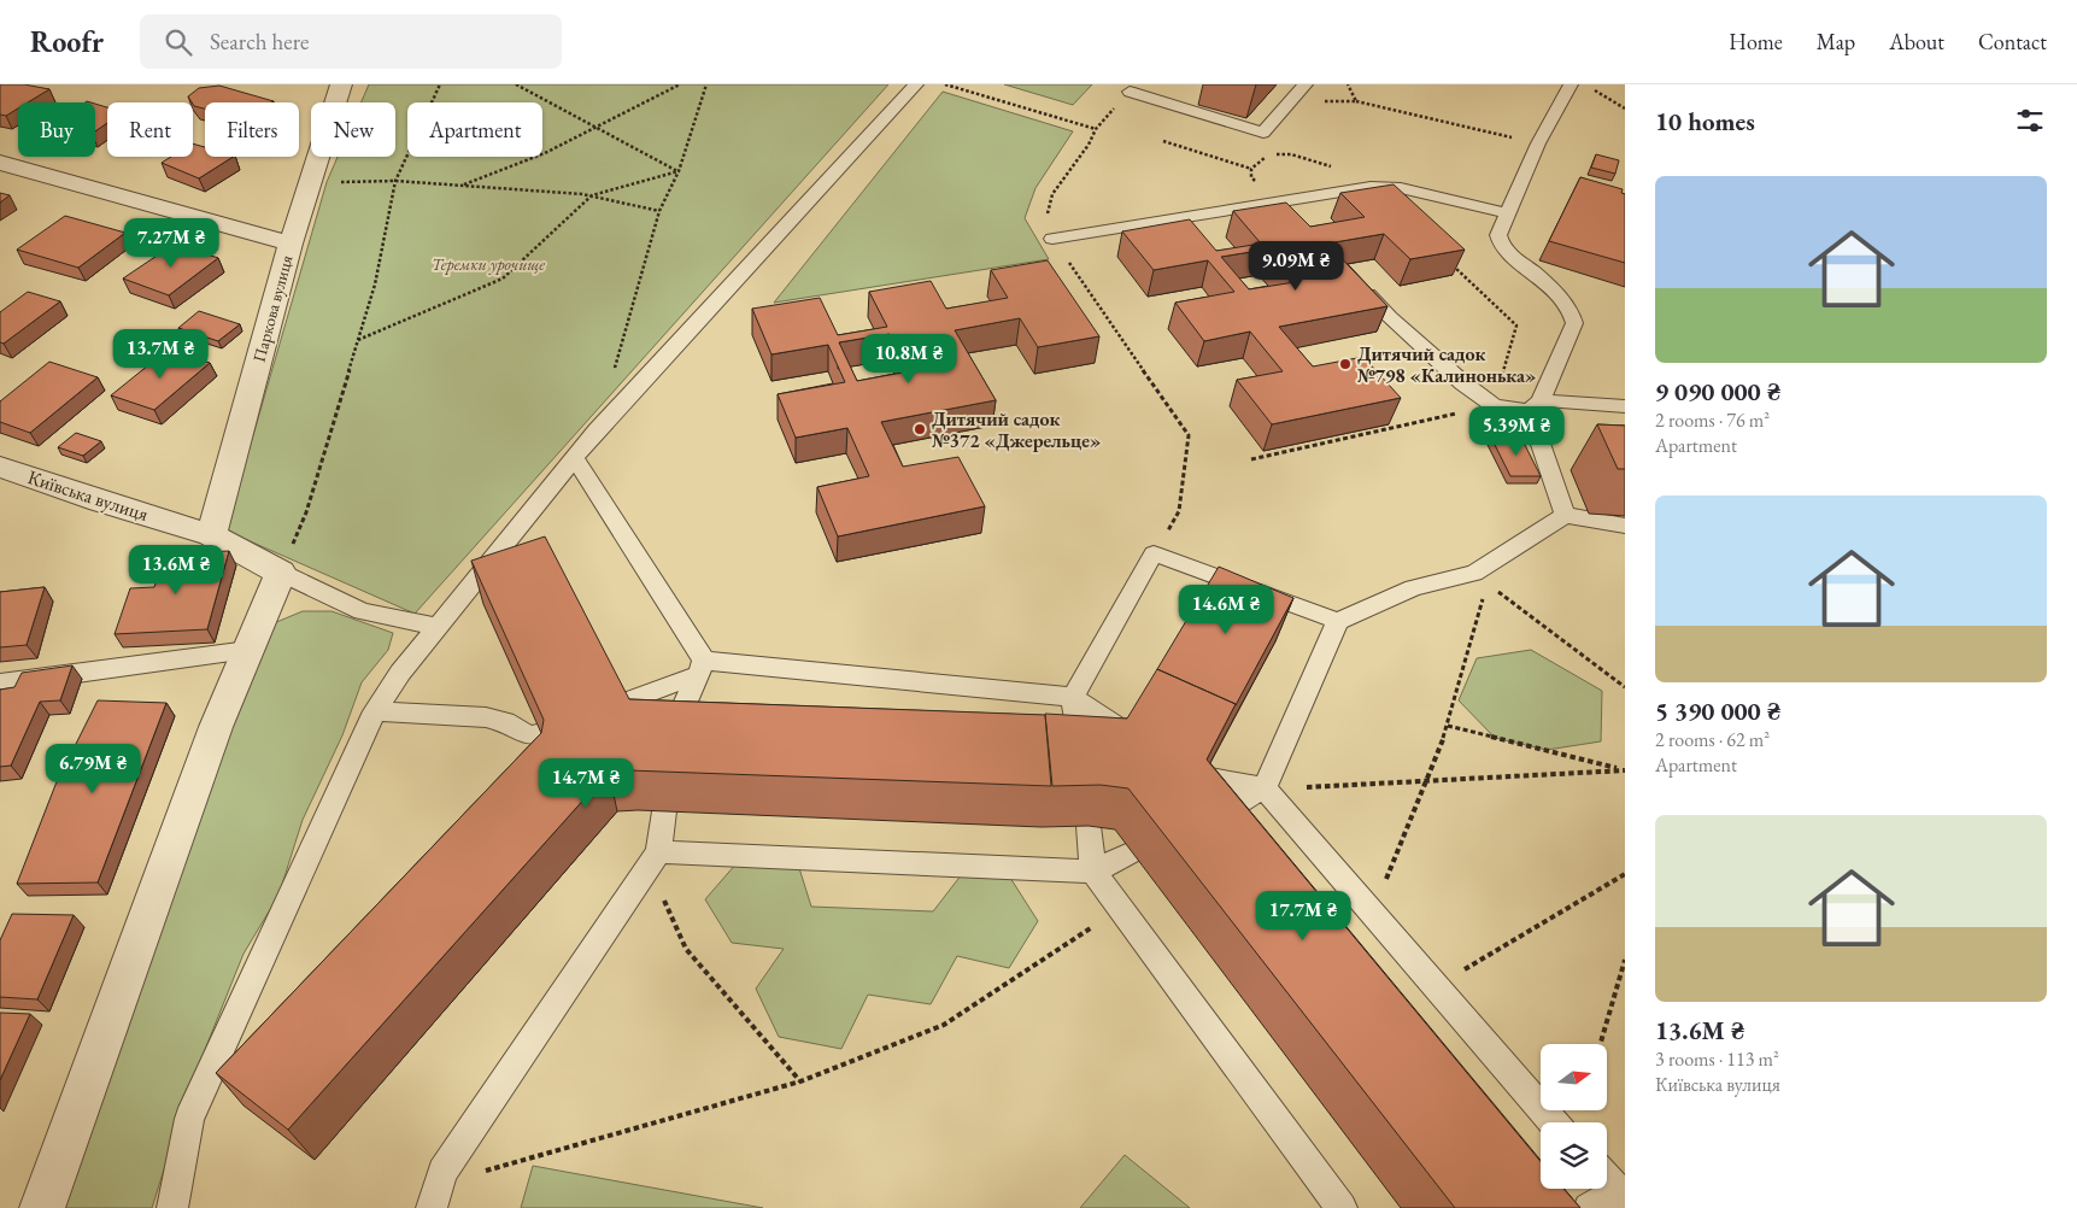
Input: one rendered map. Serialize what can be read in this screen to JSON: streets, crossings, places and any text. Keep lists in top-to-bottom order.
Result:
{
  "streets": {
    "street": ["Паркова вулиця", "Київська вулиця"]
  },
  "crossings": [
    ["Паркова вулиця", "Київська вулиця"]
  ],
  "parks": ["Теремки урочище"],
  "places": ["Дитячий садок №798 «Калинонька»", "Дитячий садок №372 «Джерельце»"],
  "north": "right",
  "page": {
    "header": "Roofr",
    "search": "Search here",
    "nav": [
      "Home",
      "Map",
      "About",
      "Contact"
    ],
    "heading": "10 homes",
    "chip": [
      "Buy",
      "Rent",
      "Filters",
      "New",
      "Apartment"
    ],
    "list": [
      {
        "name": "9 090 000 ₴",
        "note": "2 rooms · 76 m² · Apartment"
      },
      {
        "name": "5 390 000 ₴",
        "note": "2 rooms · 62 m² · Apartment"
      },
      {
        "name": "13.6M ₴",
        "note": "3 rooms · 113 m² · Київська вулиця"
      }
    ],
    "price": [
      "7.27M ₴",
      "9.09M ₴",
      "13.7M ₴",
      "10.8M ₴",
      "5.39M ₴",
      "13.6M ₴",
      "14.6M ₴",
      "6.79M ₴",
      "14.7M ₴",
      "17.7M ₴"
    ]
  }
}
